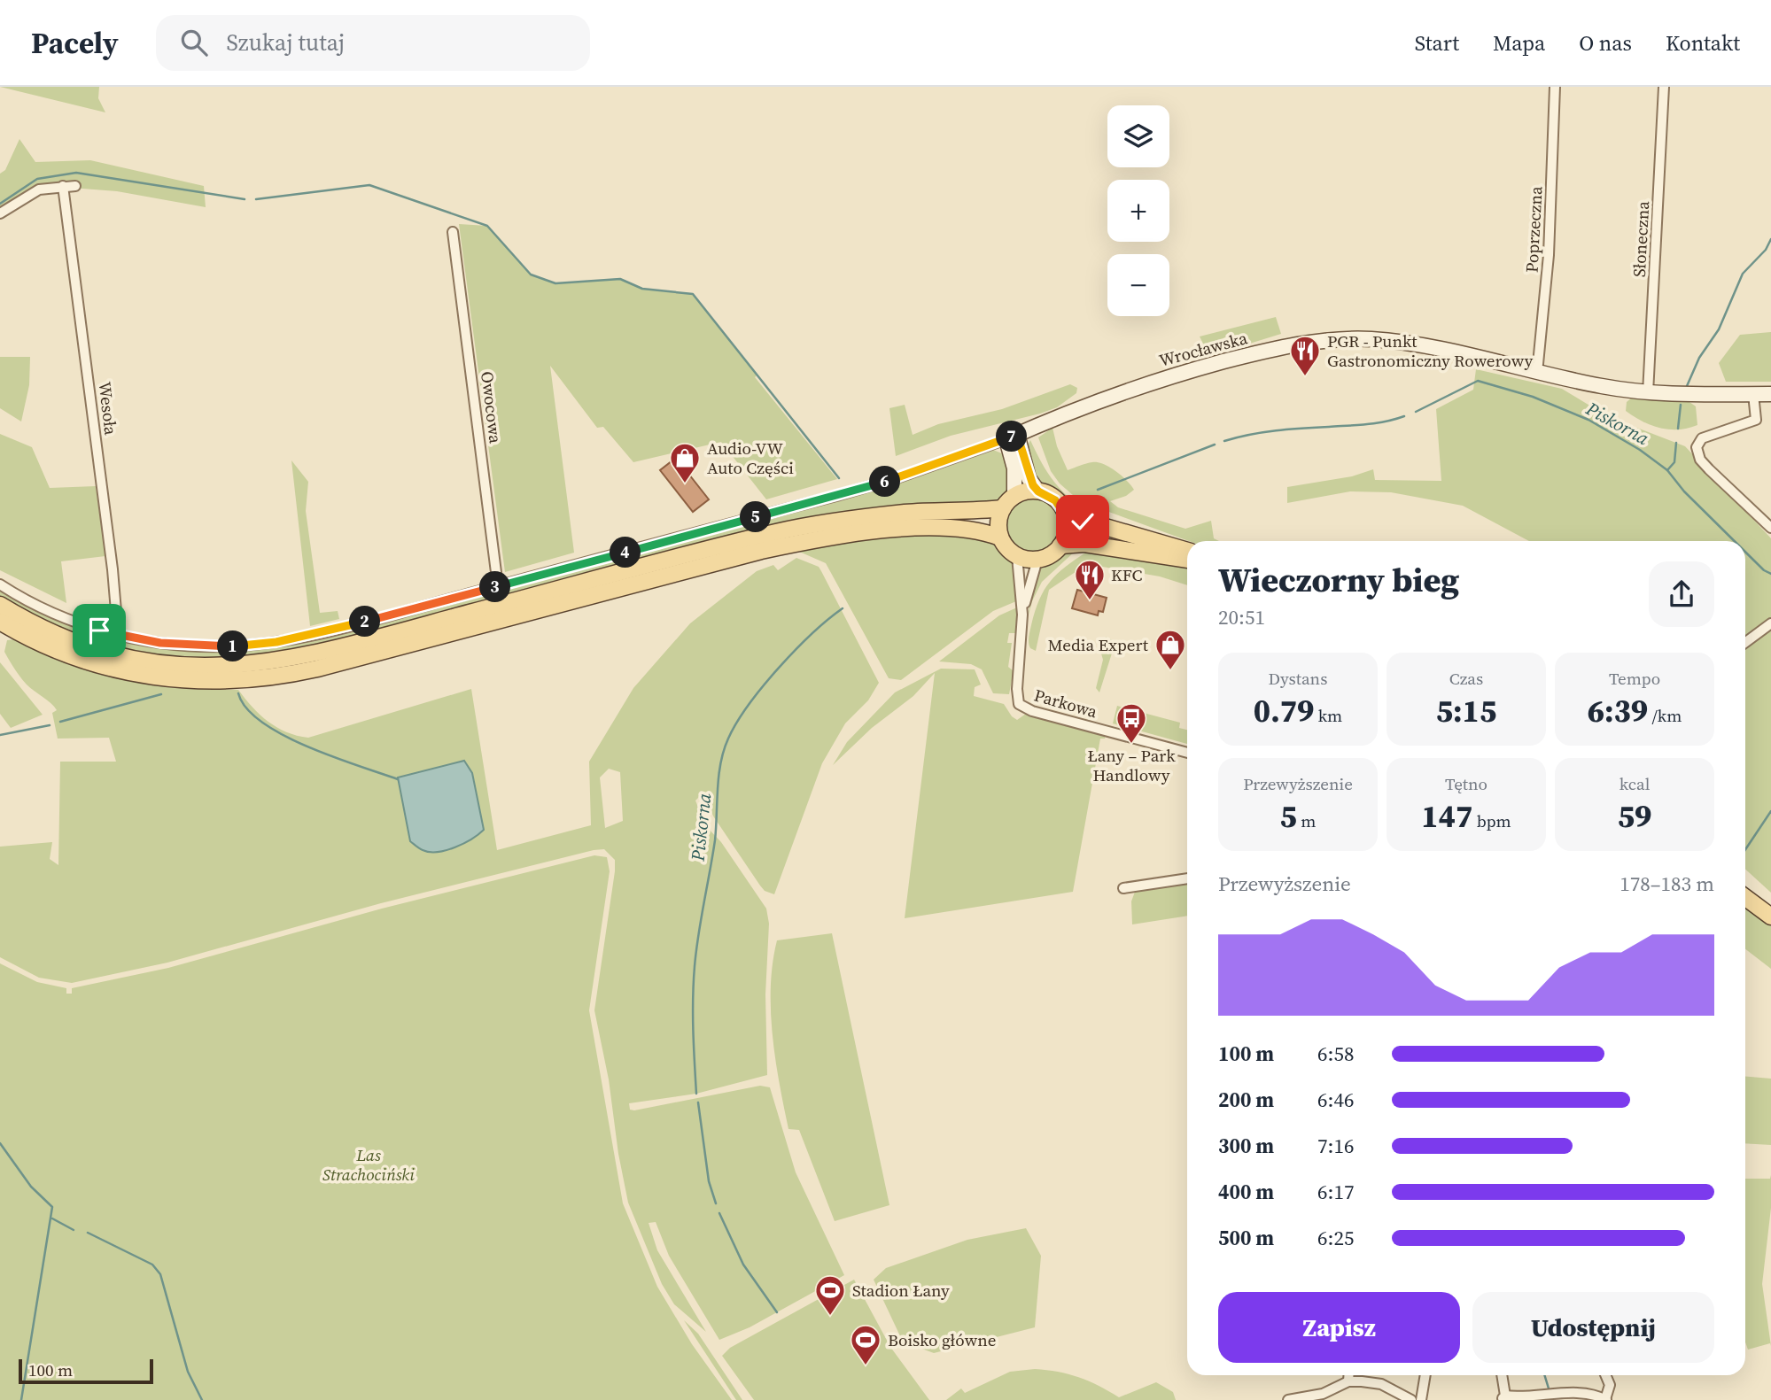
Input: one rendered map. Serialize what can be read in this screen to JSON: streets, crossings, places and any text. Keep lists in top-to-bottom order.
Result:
{
  "streets": {
    "main road": ["Wrocławska"],
    "street": [
      "Poprzeczna",
      "Słoneczna",
      "Owocowa",
      "Wesoła",
      "Parkowa"
    ]
  },
  "crossings": [
    ["Poprzeczna", "Wrocławska"],
    ["Słoneczna", "Wrocławska"],
    ["Wrocławska", "Owocowa"],
    ["Wrocławska", "Wesoła"]
  ],
  "water": ["Piskorna"],
  "parks": ["Las Strachociński"],
  "places": {
    "restaurant": ["PGR - Punkt Gastronomiczny Rowerowy", "KFC"],
    "shop": ["Audio-VW Auto Części", "Media Expert"],
    "bus stop": ["Łany – Park Handlowy"],
    "sports": ["Stadion Łany", "Boisko główne"]
  },
  "scale_bar": "100 m",
  "page": {
    "header": "Pacely",
    "search": "Szukaj tutaj",
    "nav": [
      "Start",
      "Mapa",
      "O nas",
      "Kontakt"
    ],
    "map_buttons": ["+", "−"],
    "pins": [
      "7",
      "6",
      "5",
      "4",
      "3",
      "2",
      "1"
    ],
    "heading": ["Wieczorny bieg", "20:51"],
    "stats": [
      ["Dystans", "0.79 km"],
      ["Czas", "5:15"],
      ["Tempo", "6:39 /km"],
      ["Przewyższenie", "5 m"],
      ["Tętno", "147 bpm"],
      ["kcal", "59"]
    ],
    "chart": ["Przewyższenie", "178–183 m"],
    "list": [
      {
        "name": "100 m",
        "note": "6:58"
      },
      {
        "name": "200 m",
        "note": "6:46"
      },
      {
        "name": "300 m",
        "note": "7:16"
      },
      {
        "name": "400 m",
        "note": "6:17"
      },
      {
        "name": "500 m",
        "note": "6:25"
      }
    ],
    "buttons": ["Zapisz", "Udostępnij"],
    "scale": "100 m"
  }
}
